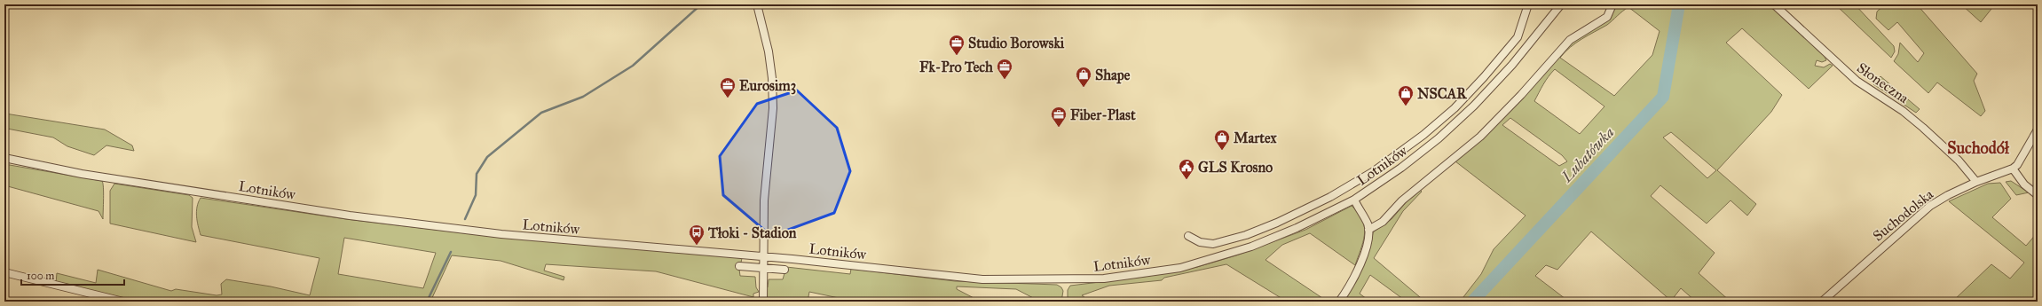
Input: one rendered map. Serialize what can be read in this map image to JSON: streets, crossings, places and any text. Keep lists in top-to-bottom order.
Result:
{
  "streets": {
    "street": ["Słoneczna", "Lotników", "Suchodolska"]
  },
  "crossings": [
    ["Słoneczna", "Suchodolska"]
  ],
  "districts": ["Suchodół"],
  "water": ["Lubatówka"],
  "places": {
    "office": [
      "Studio Borowski",
      "Fk-Pro Tech",
      "Eurosim3",
      "Fiber-Plast"
    ],
    "shop": ["Shape", "NSCAR", "Martex"],
    "public building": ["GLS Krosno"],
    "bus stop": ["Tłoki - Stadion"]
  },
  "scale_bar": "100 m"
}
